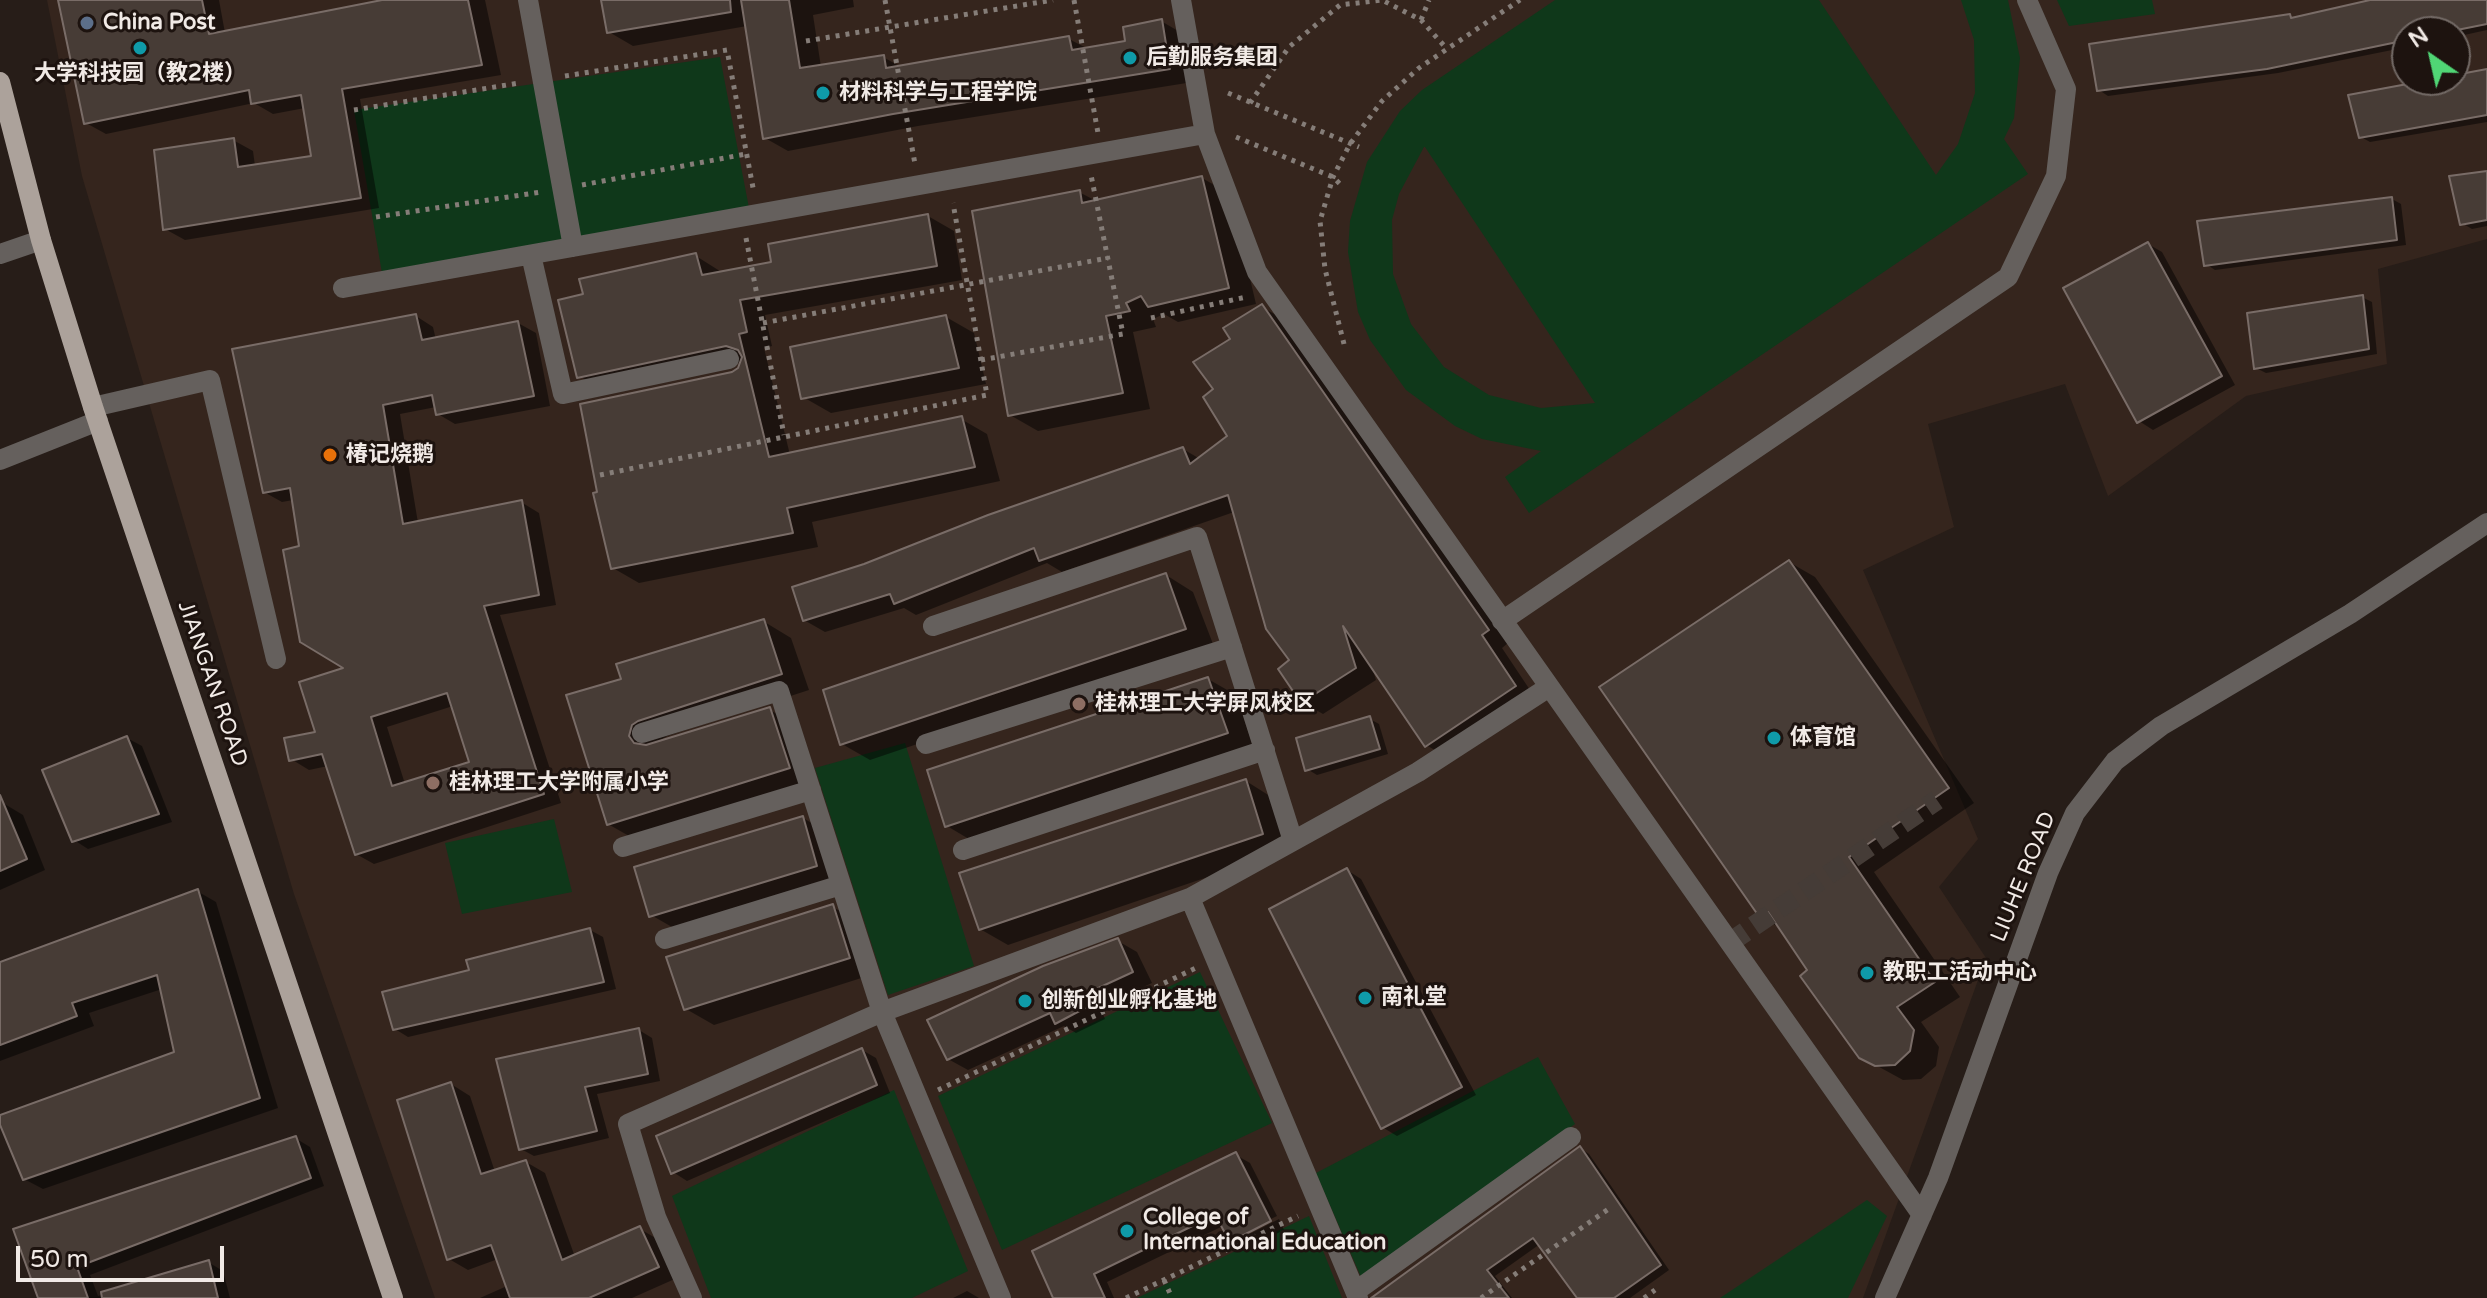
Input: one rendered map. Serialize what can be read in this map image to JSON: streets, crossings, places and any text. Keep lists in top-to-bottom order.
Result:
{
  "streets": {
    "main road": ["JIANGAN ROAD"],
    "street": ["LIUHE ROAD"]
  },
  "places": [
    "China Post",
    "大学科技园（教2楼）",
    "后勤服务集团",
    "材料科学与工程学院",
    "椿记烧鹅",
    "桂林理工大学屏风校区",
    "体育馆",
    "桂林理工大学附属小学",
    "教职工活动中心",
    "南礼堂",
    "创新创业孵化基地",
    "College of International Education"
  ],
  "scale_bar": "50 m",
  "north": "top left"
}
